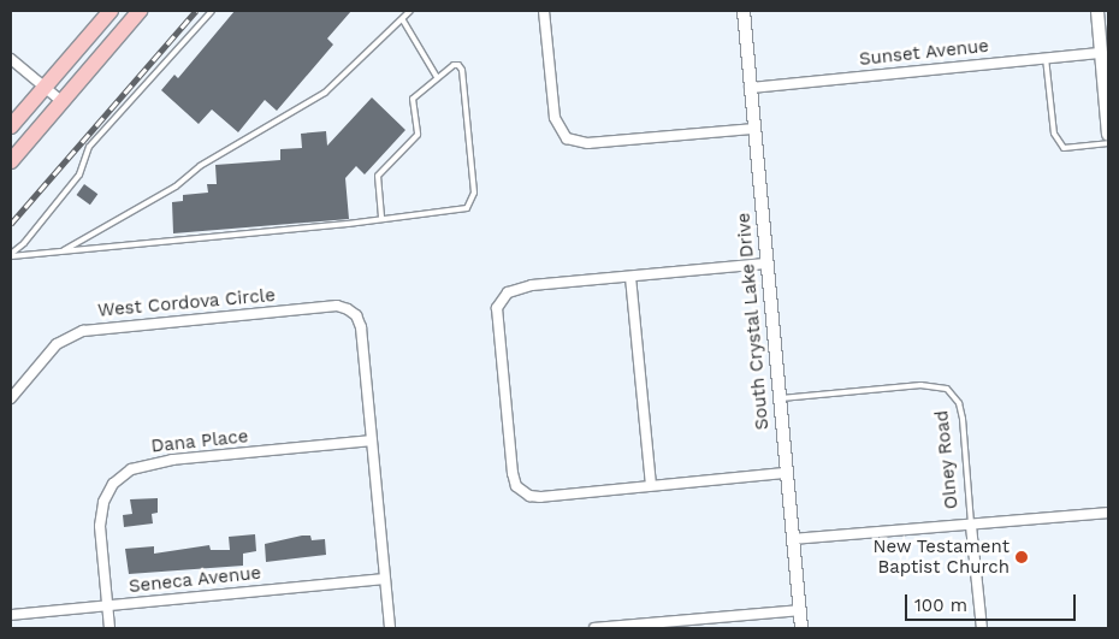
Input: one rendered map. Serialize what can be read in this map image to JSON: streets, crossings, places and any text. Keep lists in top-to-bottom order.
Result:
{
  "streets": {
    "street": [
      "Sunset Avenue",
      "West Cordova Circle",
      "South Crystal Lake Drive",
      "Dana Place",
      "Olney Road",
      "Seneca Avenue"
    ]
  },
  "crossings": [
    ["Sunset Avenue", "South Crystal Lake Drive"],
    ["West Cordova Circle", "Dana Place"],
    ["South Crystal Lake Drive", "Olney Road"],
    ["Dana Place", "Seneca Avenue"]
  ],
  "places": ["New Testament Baptist Church"],
  "scale_bar": "100 m"
}
